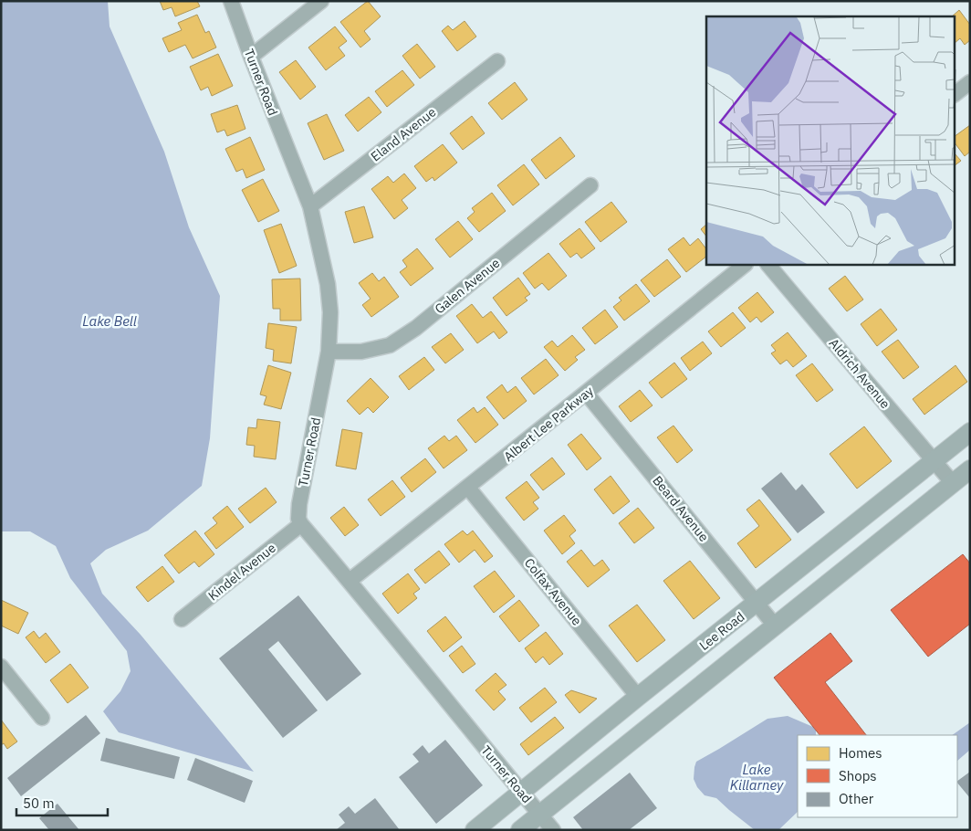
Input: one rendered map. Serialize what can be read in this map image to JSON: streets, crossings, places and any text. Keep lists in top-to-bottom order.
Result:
{
  "streets": {
    "main road": ["Lee Road"],
    "street": [
      "Turner Road",
      "Eland Avenue",
      "Galen Avenue",
      "Aldrich Avenue",
      "Albert Lee Parkway",
      "Beard Avenue",
      "Kindel Avenue",
      "Colfax Avenue"
    ]
  },
  "crossings": [
    ["Turner Road", "Eland Avenue"],
    ["Turner Road", "Galen Avenue"],
    ["Turner Road", "Albert Lee Parkway"],
    ["Turner Road", "Kindel Avenue"],
    ["Turner Road", "Lee Road"],
    ["Aldrich Avenue", "Lee Road"],
    ["Albert Lee Parkway", "Beard Avenue"],
    ["Albert Lee Parkway", "Colfax Avenue"],
    ["Beard Avenue", "Lee Road"],
    ["Colfax Avenue", "Lee Road"]
  ],
  "water": ["Lake Bell", "Lake Killarney"],
  "legend": ["Homes", "Shops", "Other"],
  "scale_bar": "50 m"
}
